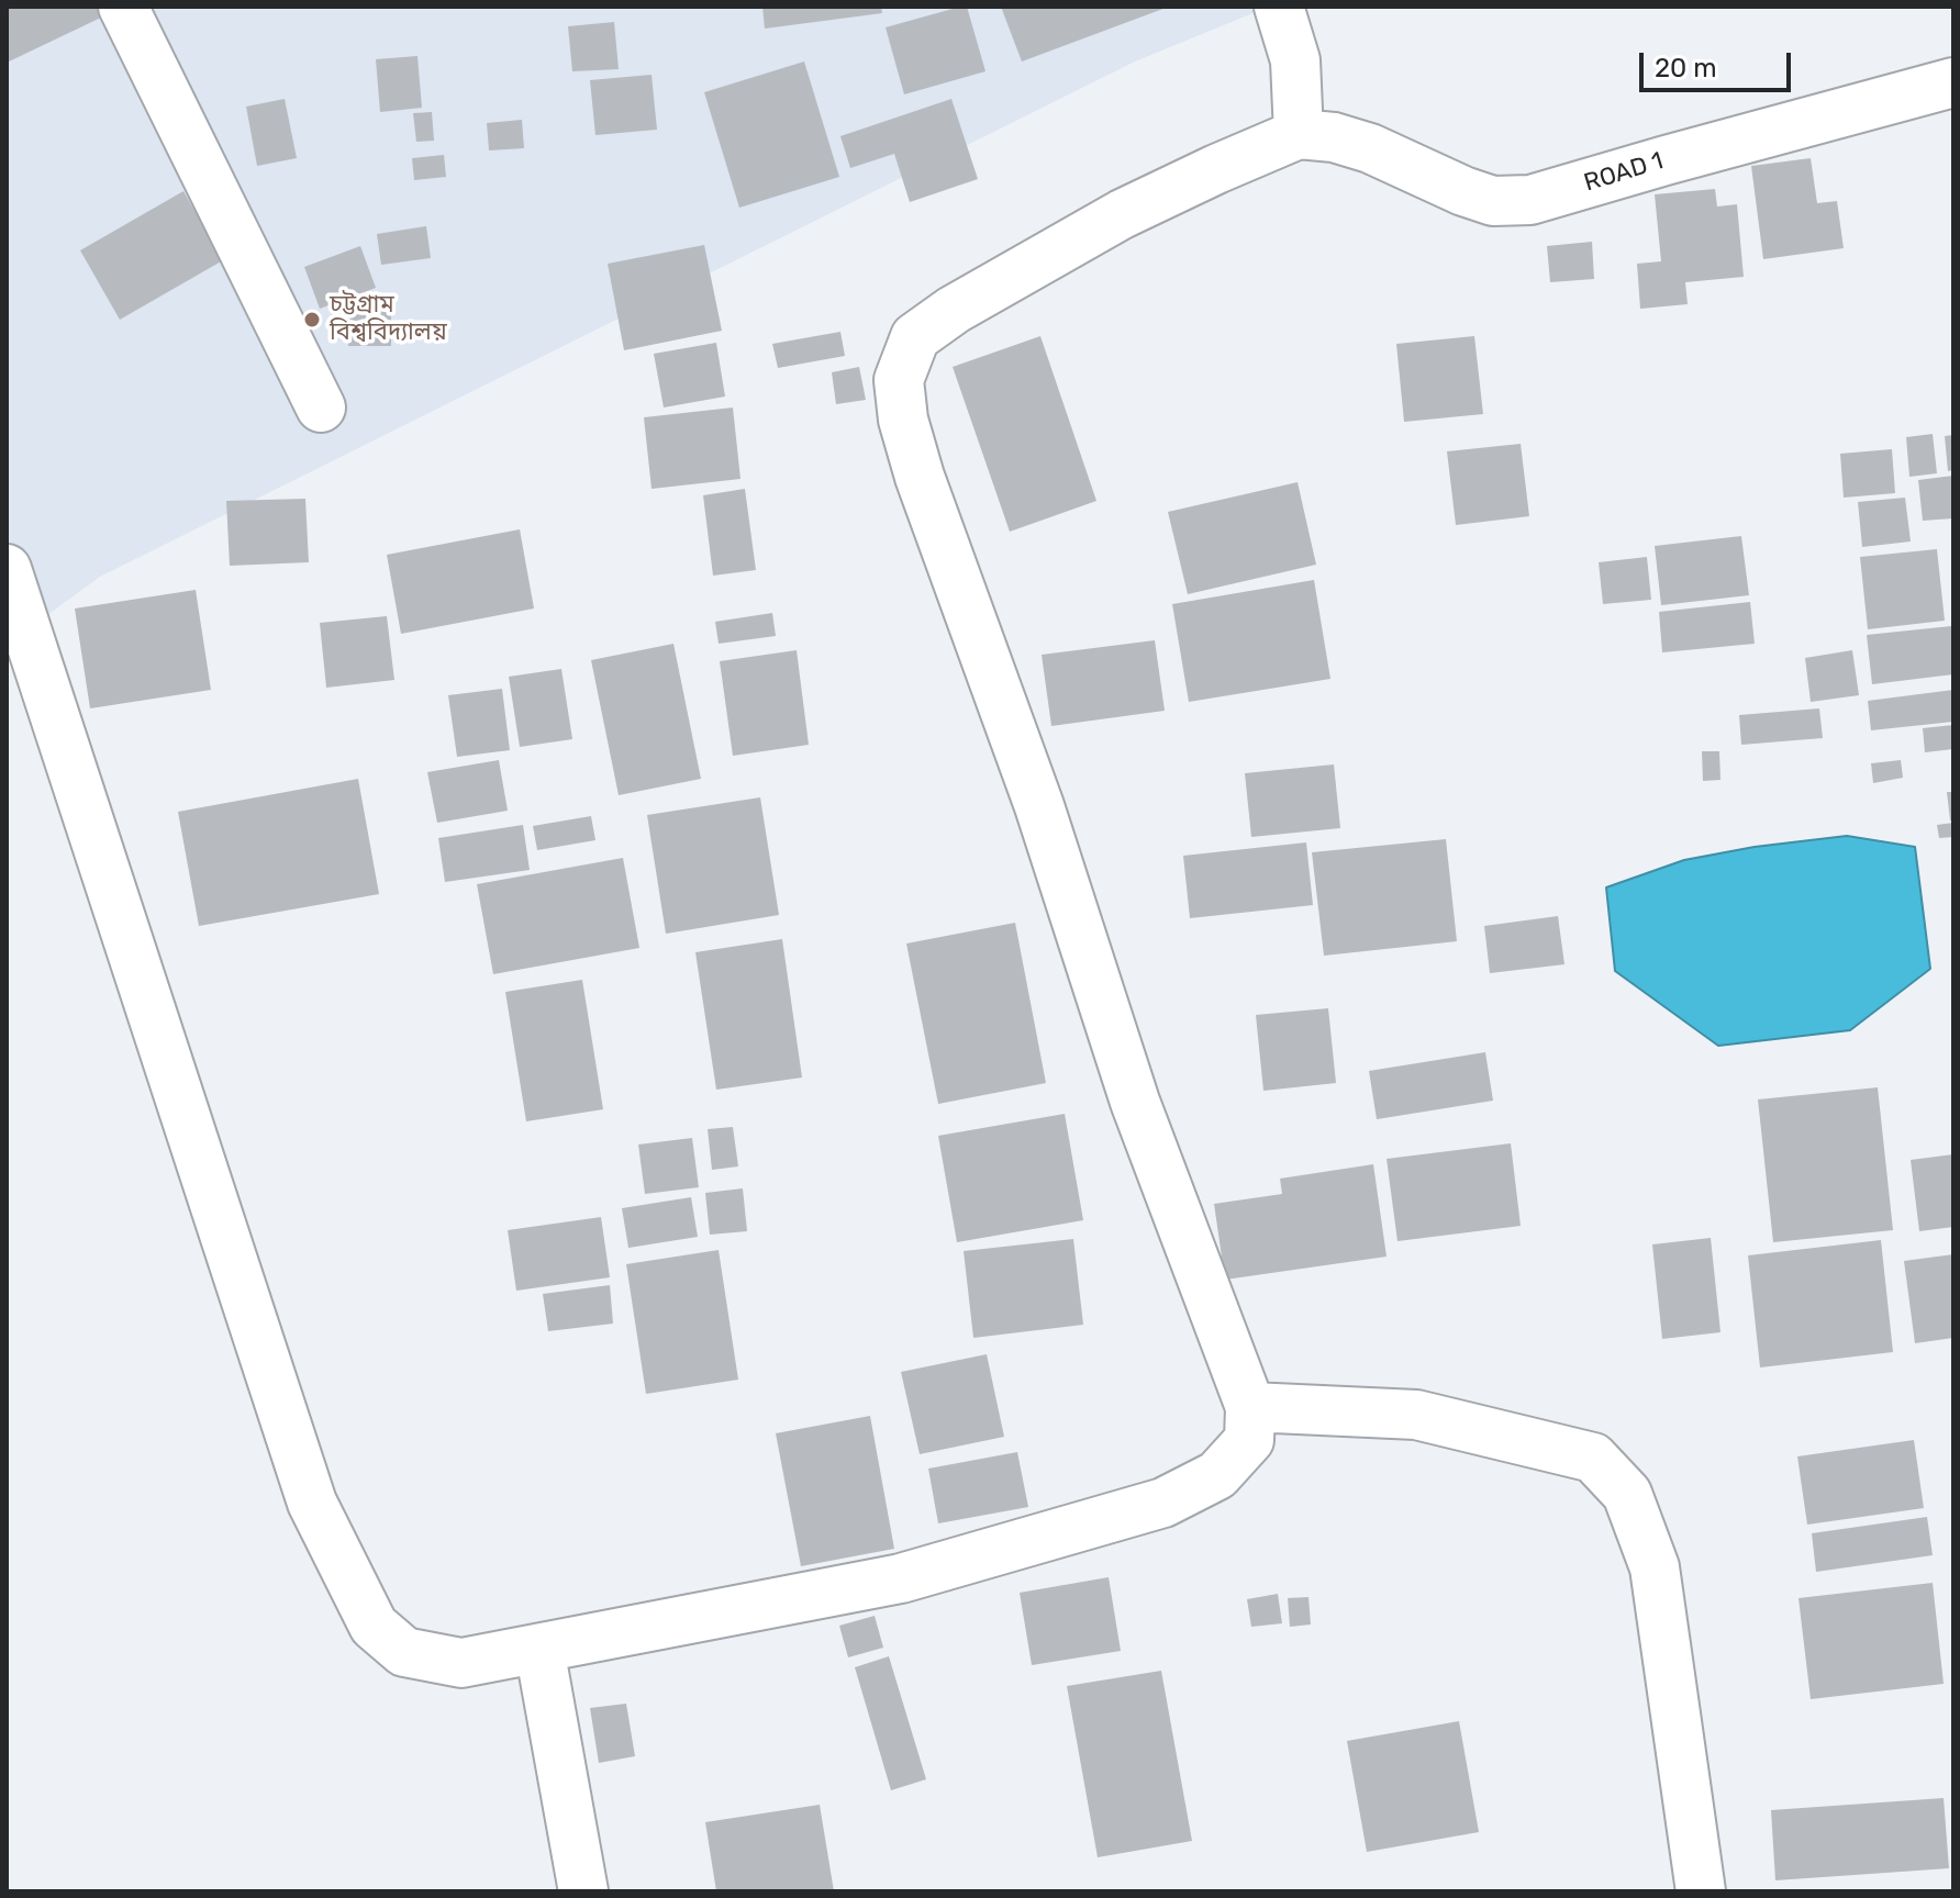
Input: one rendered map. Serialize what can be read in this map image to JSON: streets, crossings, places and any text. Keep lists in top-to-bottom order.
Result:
{
  "streets": {
    "street": ["ROAD 1"]
  },
  "places": ["চট্টগ্রাম বিশ্ববিদ্যালয়"],
  "scale_bar": "20 m"
}
